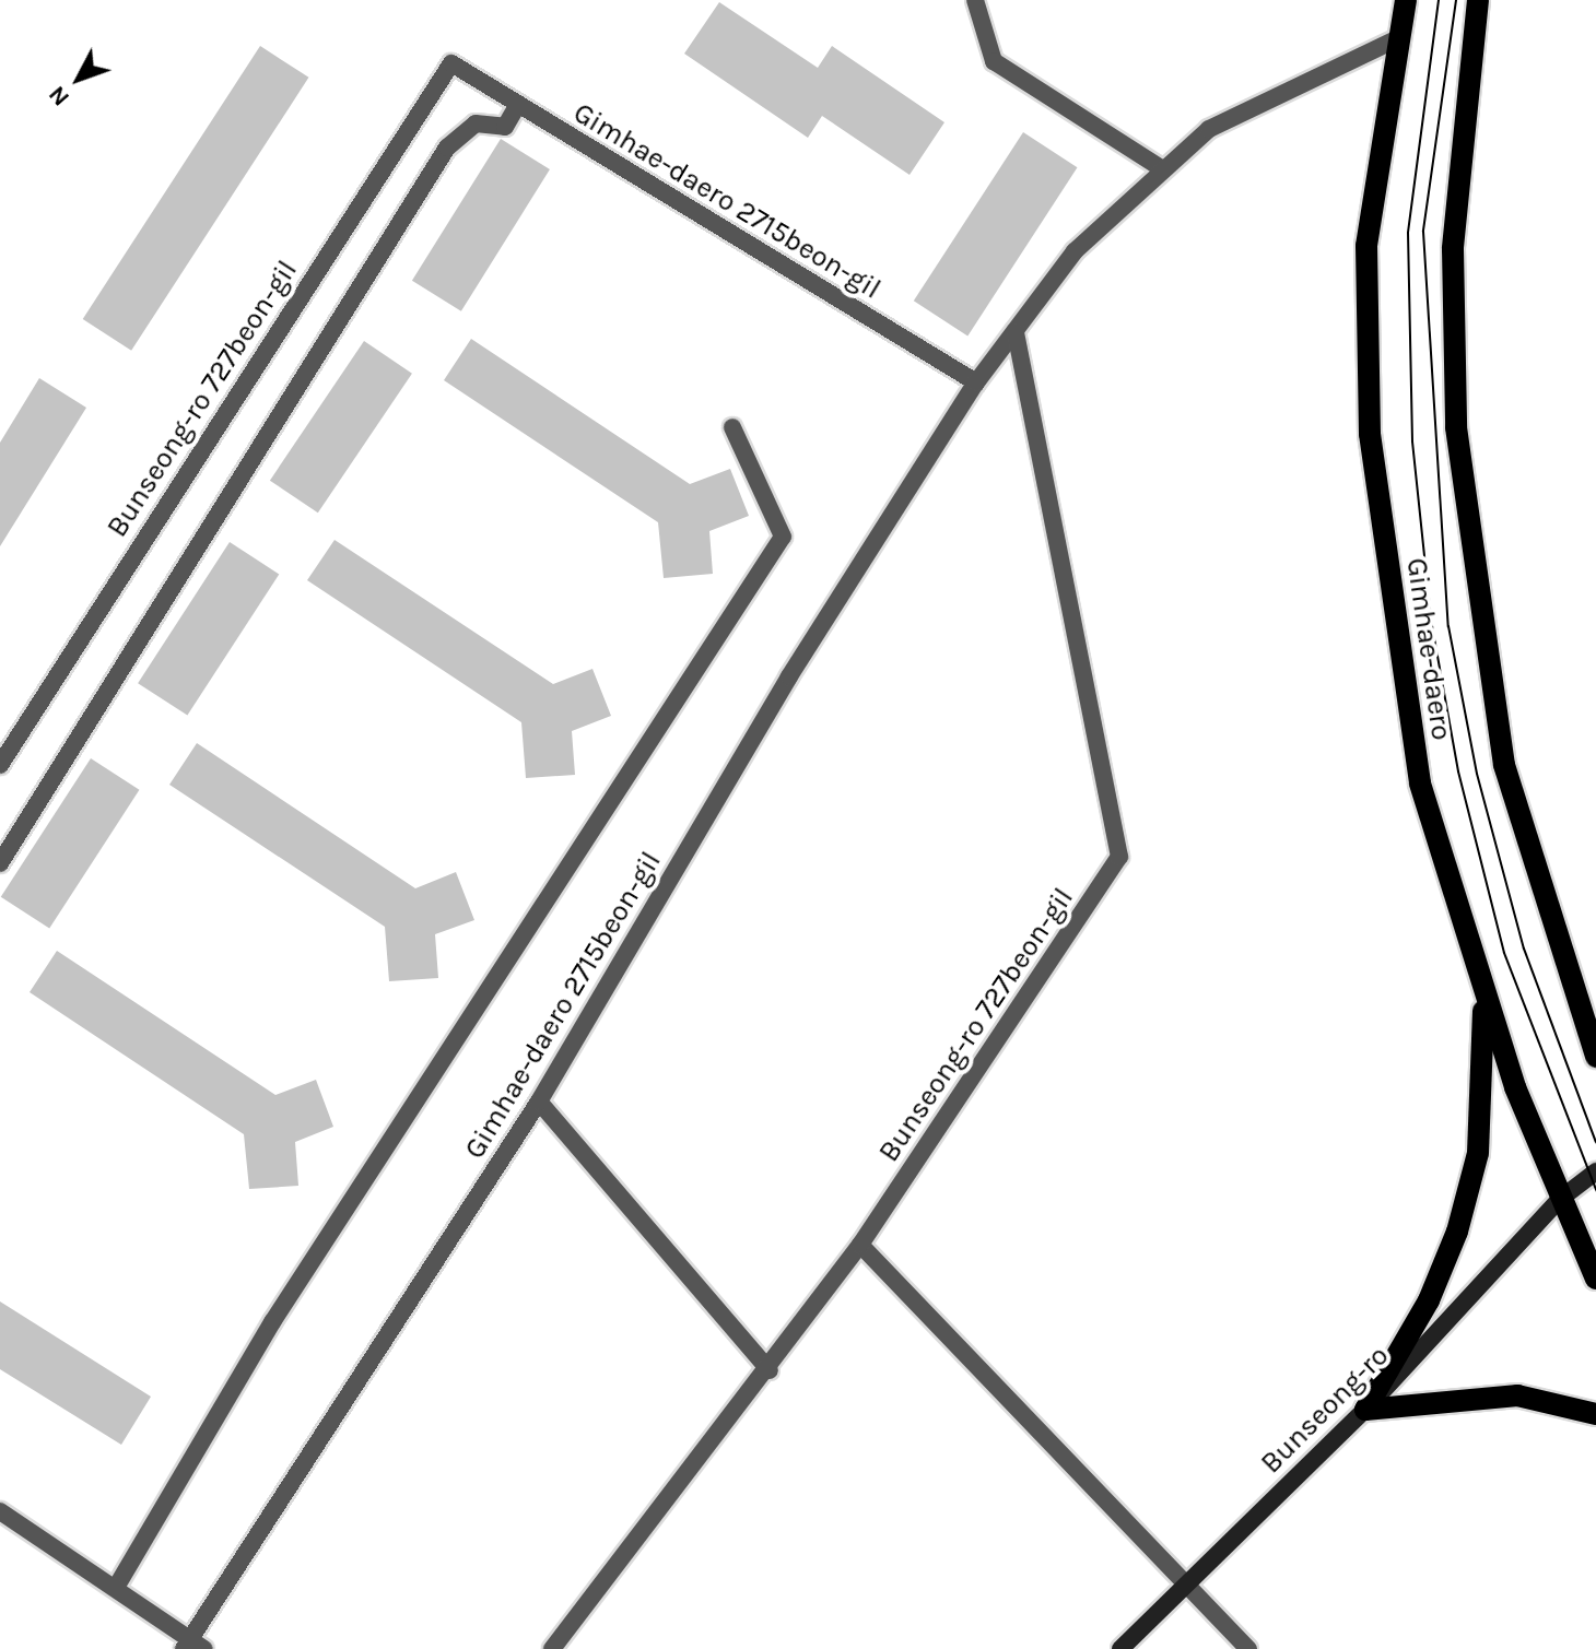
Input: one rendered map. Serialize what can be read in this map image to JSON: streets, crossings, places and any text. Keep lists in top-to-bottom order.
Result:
{
  "streets": {
    "main road": ["Gimhae-daero", "Bunseong-ro"],
    "street": ["Gimhae-daero 2715beon-gil", "Bunseong-ro 727beon-gil"]
  },
  "crossings": [
    ["Gimhae-daero 2715beon-gil", "Bunseong-ro 727beon-gil"],
    ["Gimhae-daero 2715beon-gil", "Gimhae-daero"],
    ["Gimhae-daero", "Bunseong-ro"]
  ],
  "north": "bottom left"
}
